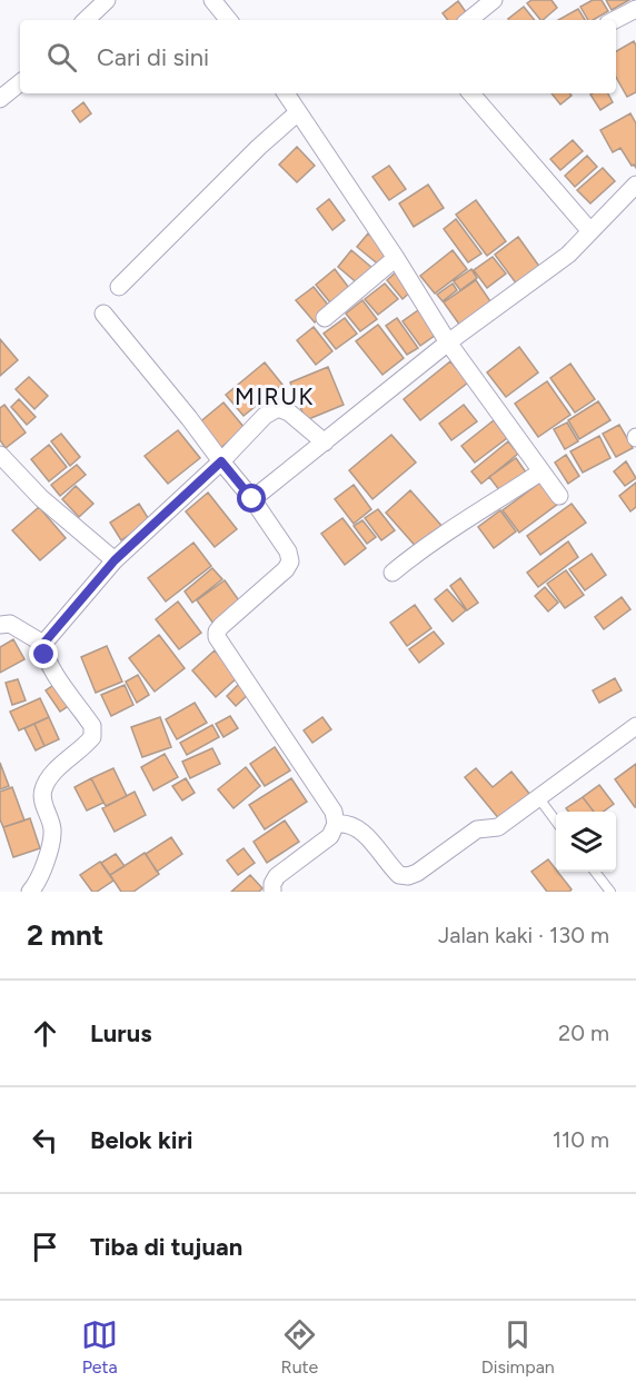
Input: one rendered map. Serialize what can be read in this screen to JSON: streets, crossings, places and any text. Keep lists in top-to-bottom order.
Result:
{
  "districts": ["MIRUK"],
  "page": {
    "search": "Cari di sini",
    "heading": ["2 mnt", "Jalan kaki · 130 m"],
    "list": [
      ["Lurus", "20 m"],
      ["Belok kiri", "110 m"],
      "Tiba di tujuan"
    ],
    "nav": ["Peta", "Rute", "Disimpan"]
  }
}
